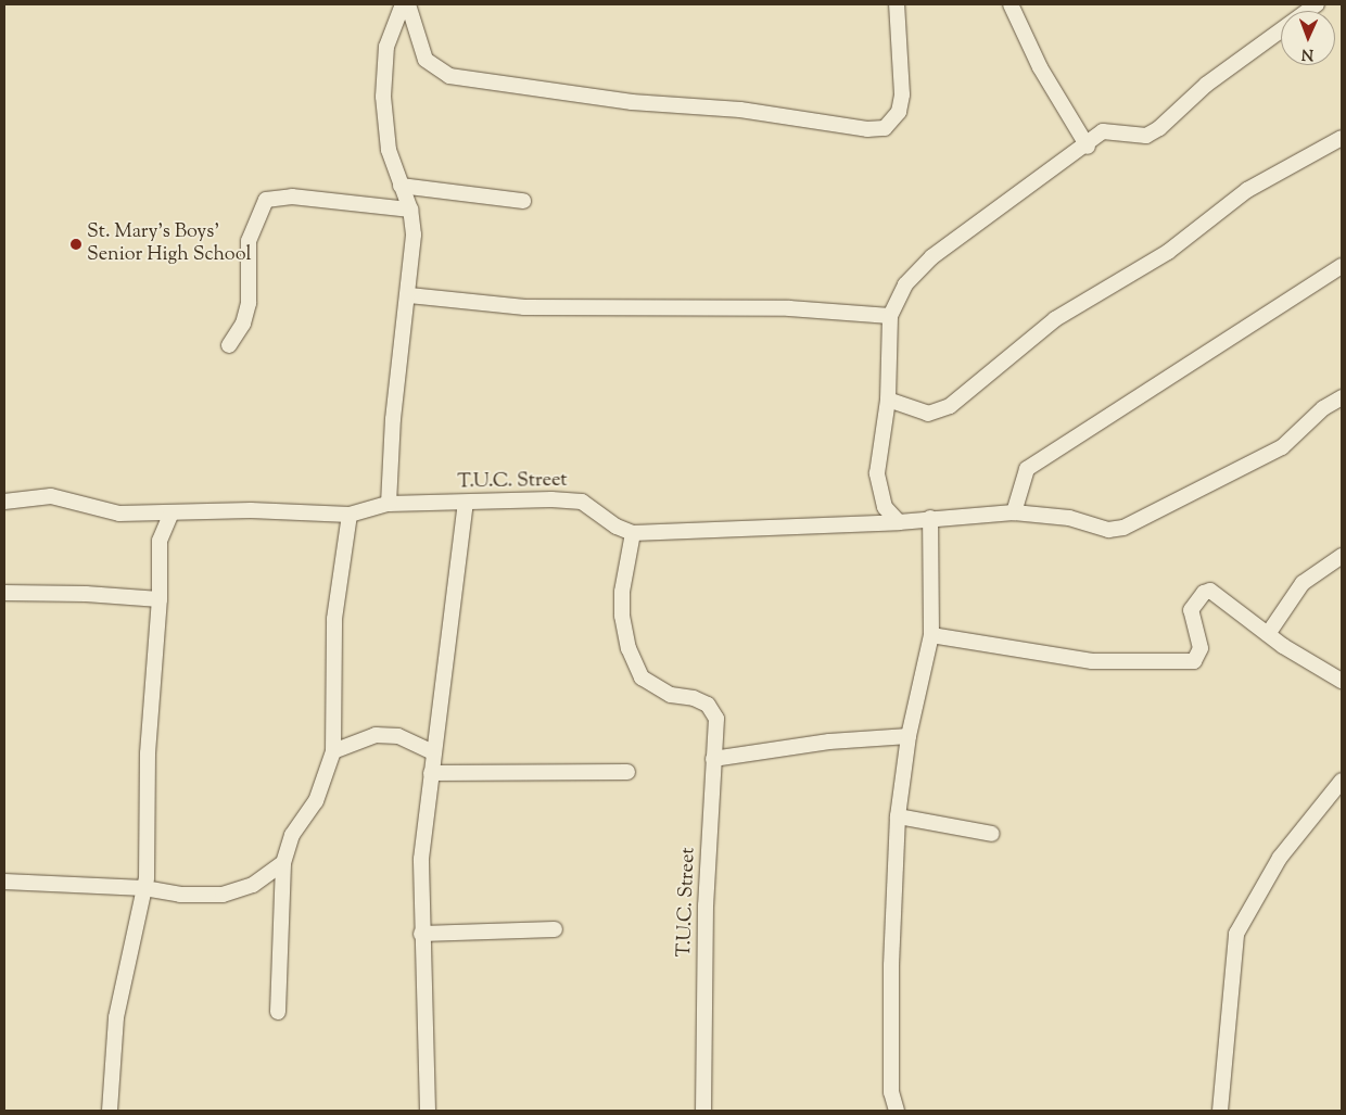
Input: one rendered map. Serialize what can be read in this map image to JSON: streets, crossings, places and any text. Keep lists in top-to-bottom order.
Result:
{
  "streets": {
    "street": ["T.U.C. Street"]
  },
  "places": ["St. Mary's Boys' Senior High School"],
  "north": "bottom"
}
